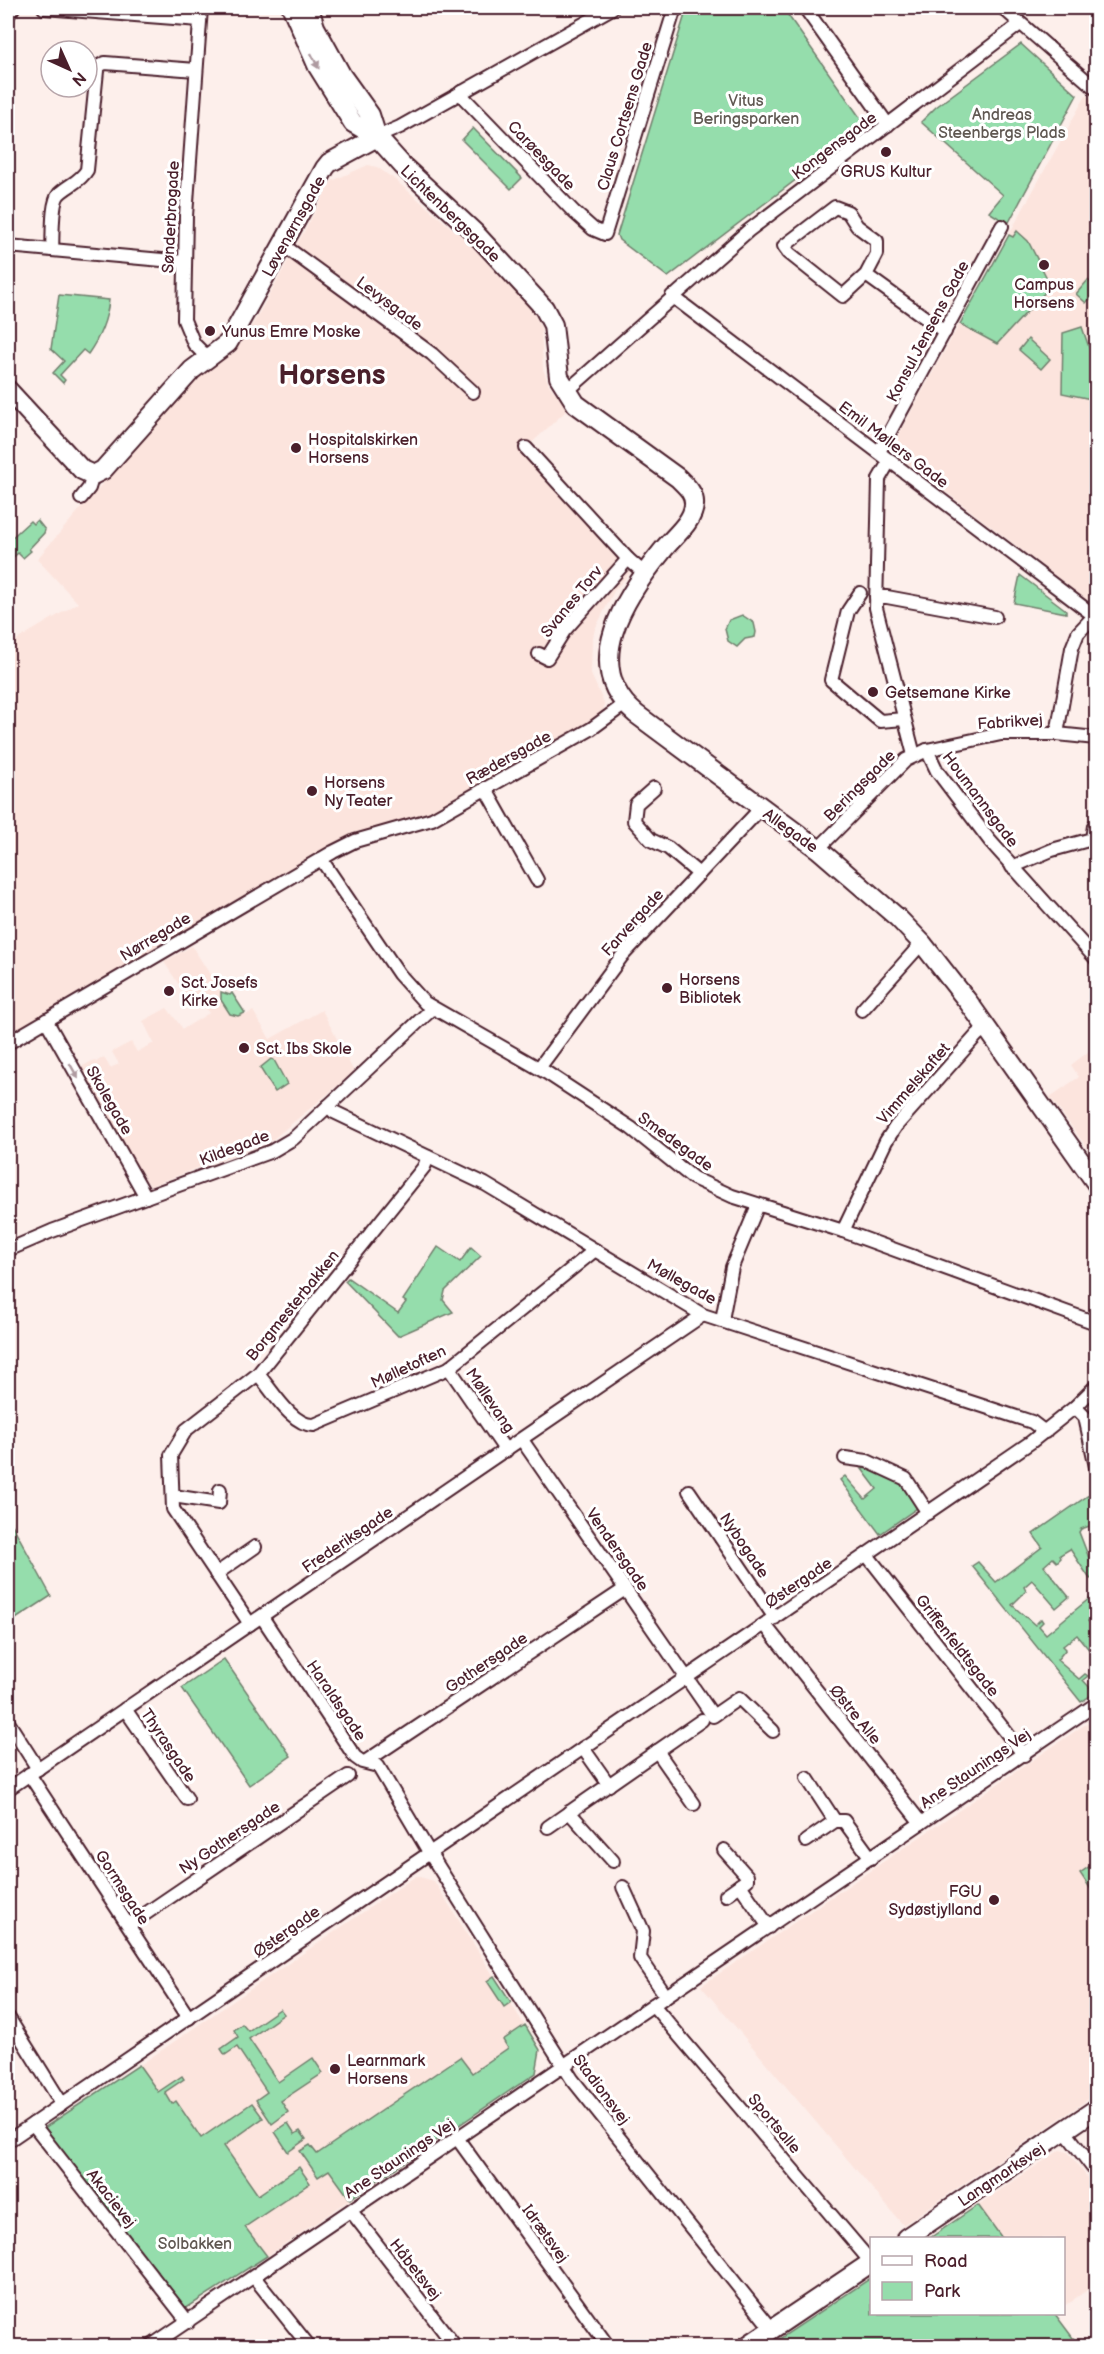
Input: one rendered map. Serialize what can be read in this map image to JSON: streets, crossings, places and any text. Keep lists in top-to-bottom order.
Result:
{
  "streets": {
    "street": [
      "Claus Cortsens Gade",
      "Kongensgade",
      "Carøesgade",
      "Lichtenbergsgade",
      "Sønderbrogade",
      "Løvenørnsgade",
      "Levysgade",
      "Konsul Jensens Gade",
      "Emil Møllers Gade",
      "Svanes Torv",
      "Fabrikvej",
      "Rædersgade",
      "Beringsgade",
      "Houmannsgade",
      "Allegade",
      "Farvergade",
      "Nørregade",
      "Vimmelskaftet",
      "Skolegade",
      "Smedegade",
      "Kildegade",
      "Møllegade",
      "Borgmesterbakken",
      "Mølletoften",
      "Møllevang",
      "Frederiksgade",
      "Nybogade",
      "Vendersgade",
      "Østergade",
      "Griffenfeldtsgade",
      "Gothersgade",
      "Haraldsgade",
      "Østre Alle",
      "Thyrasgade",
      "Ane Staunings Vej",
      "Ny Gothersgade",
      "Gormsgade",
      "Stadionsvej",
      "Sportsalle",
      "Langmarksvej",
      "Akacievej",
      "Idrætsvej",
      "Håbetsvej"
    ]
  },
  "crossings": [
    ["Claus Cortsens Gade", "Carøesgade"],
    ["Kongensgade", "Lichtenbergsgade"],
    ["Kongensgade", "Emil Møllers Gade"],
    ["Kongensgade", "Allegade"],
    ["Carøesgade", "Løvenørnsgade"],
    ["Lichtenbergsgade", "Løvenørnsgade"],
    ["Lichtenbergsgade", "Allegade"],
    ["Sønderbrogade", "Løvenørnsgade"],
    ["Løvenørnsgade", "Levysgade"],
    ["Konsul Jensens Gade", "Emil Møllers Gade"],
    ["Fabrikvej", "Beringsgade"],
    ["Fabrikvej", "Houmannsgade"],
    ["Rædersgade", "Allegade"],
    ["Rædersgade", "Nørregade"],
    ["Rædersgade", "Smedegade"],
    ["Beringsgade", "Houmannsgade"],
    ["Beringsgade", "Allegade"],
    ["Allegade", "Farvergade"],
    ["Allegade", "Vimmelskaftet"],
    ["Farvergade", "Smedegade"],
    ["Nørregade", "Skolegade"],
    ["Nørregade", "Smedegade"],
    ["Vimmelskaftet", "Smedegade"],
    ["Skolegade", "Kildegade"],
    ["Smedegade", "Kildegade"],
    ["Kildegade", "Møllegade"],
    ["Møllegade", "Borgmesterbakken"],
    ["Møllegade", "Mølletoften"],
    ["Møllegade", "Frederiksgade"],
    ["Møllegade", "Østergade"],
    ["Borgmesterbakken", "Mølletoften"],
    ["Borgmesterbakken", "Frederiksgade"],
    ["Mølletoften", "Møllevang"],
    ["Møllevang", "Frederiksgade"],
    ["Frederiksgade", "Vendersgade"],
    ["Frederiksgade", "Haraldsgade"],
    ["Frederiksgade", "Thyrasgade"],
    ["Frederiksgade", "Gormsgade"],
    ["Nybogade", "Østergade"],
    ["Nybogade", "Østre Alle"],
    ["Vendersgade", "Østergade"],
    ["Vendersgade", "Gothersgade"],
    ["Østergade", "Griffenfeldtsgade"],
    ["Østergade", "Haraldsgade"],
    ["Østergade", "Østre Alle"],
    ["Østergade", "Gormsgade"],
    ["Østergade", "Stadionsvej"],
    ["Østergade", "Akacievej"],
    ["Griffenfeldtsgade", "Ane Staunings Vej"],
    ["Gothersgade", "Haraldsgade"],
    ["Haraldsgade", "Stadionsvej"],
    ["Østre Alle", "Ane Staunings Vej"],
    ["Ane Staunings Vej", "Stadionsvej"],
    ["Ane Staunings Vej", "Sportsalle"],
    ["Ane Staunings Vej", "Akacievej"],
    ["Ane Staunings Vej", "Idrætsvej"],
    ["Ane Staunings Vej", "Håbetsvej"],
    ["Ny Gothersgade", "Gormsgade"]
  ],
  "one_way": ["Skolegade"],
  "districts": ["Horsens"],
  "parks": ["Vitus Beringsparken", "Andreas Steenbergs Plads", "Solbakken"],
  "places": [
    "GRUS Kultur",
    "Campus Horsens",
    "Yunus Emre Moske",
    "Hospitalskirken Horsens",
    "Getsemane Kirke",
    "Horsens Ny Teater",
    "Horsens Bibliotek",
    "Sct. Josefs Kirke",
    "Sct. Ibs Skole",
    "FGU Sydøstjylland",
    "Learnmark Horsens"
  ],
  "legend": ["Road", "Park"],
  "north": "bottom right"
}
